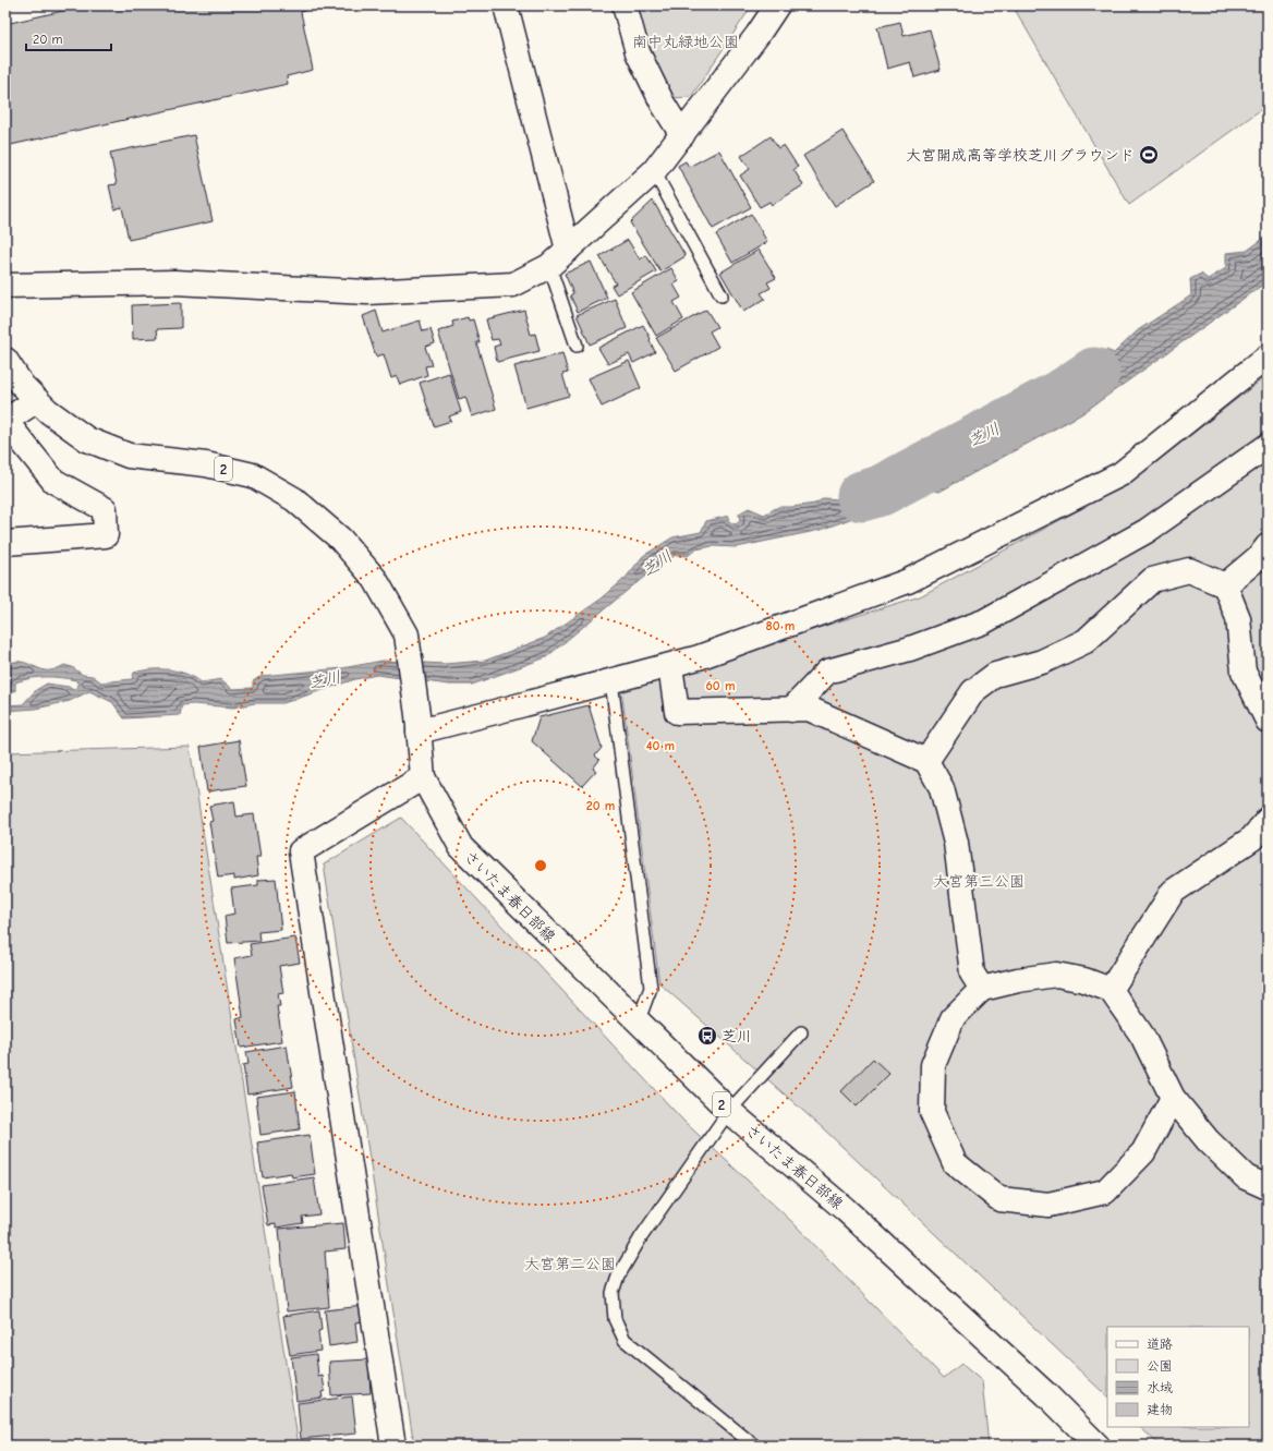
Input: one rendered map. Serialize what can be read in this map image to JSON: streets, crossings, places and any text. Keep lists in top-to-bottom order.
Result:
{
  "streets": {
    "street": ["2", "さいたま春日部線"]
  },
  "water": ["芝川"],
  "parks": ["南中丸緑地公園", "大宮第三公園", "大宮第二公園"],
  "places": {
    "sports": ["大宮開成高等学校芝川グラウンド"],
    "bus stop": ["芝川"]
  },
  "legend": [
    "道路",
    "公園",
    "水域",
    "建物"
  ],
  "scale_bar": "20 m",
  "rings": [
    "80 m",
    "60 m",
    "40 m",
    "20 m"
  ]
}
